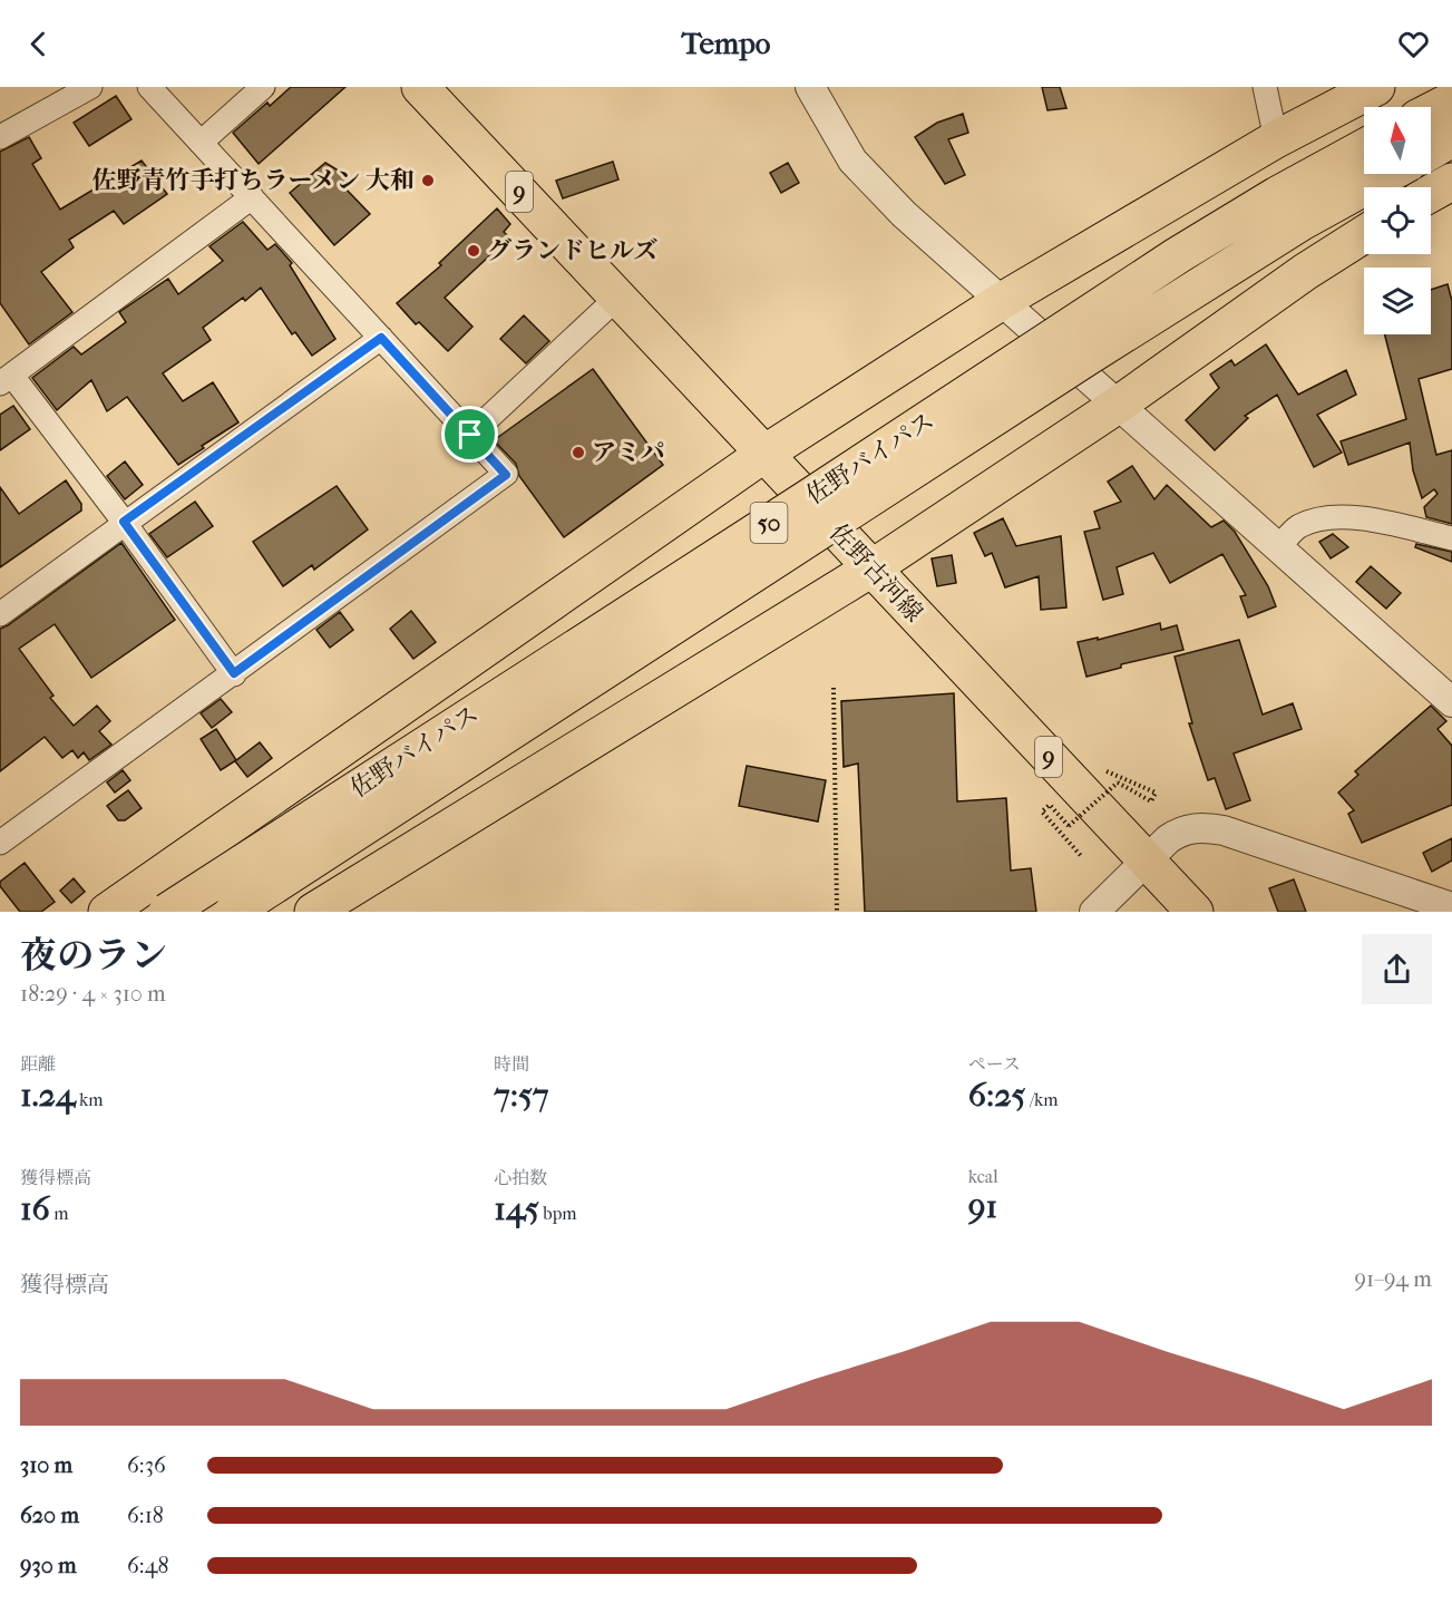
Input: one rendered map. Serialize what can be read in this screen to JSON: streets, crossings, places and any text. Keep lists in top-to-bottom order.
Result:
{
  "streets": {
    "main road": [
      "9",
      "佐野バイパス",
      "50",
      "佐野古河線"
    ]
  },
  "places": ["佐野青竹手打ちラーメン 大和", "グランドヒルズ", "アミパ"],
  "north": "top",
  "page": {
    "header": "Tempo",
    "heading": ["夜のラン", "18:29 · 4 × 310 m"],
    "stats": [
      ["距離", "1.24 km"],
      ["時間", "7:57"],
      ["ペース", "6:25 /km"],
      ["獲得標高", "16 m"],
      ["心拍数", "145 bpm"],
      ["kcal", "91"]
    ],
    "chart": ["獲得標高", "91–94 m"],
    "list": [
      {
        "name": "310 m",
        "note": "6:36"
      },
      {
        "name": "620 m",
        "note": "6:18"
      },
      {
        "name": "930 m",
        "note": "6:48"
      }
    ]
  }
}
